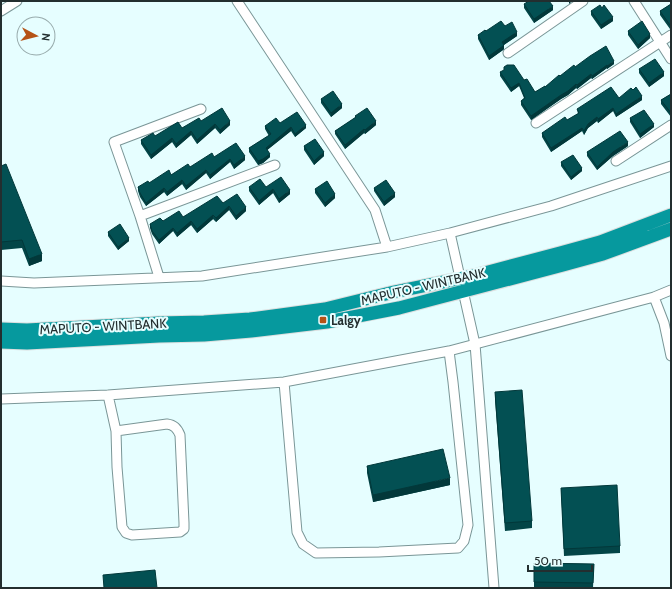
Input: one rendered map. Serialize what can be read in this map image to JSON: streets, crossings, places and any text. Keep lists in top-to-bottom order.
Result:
{
  "streets": {
    "highway": ["MAPUTO - WINTBANK"]
  },
  "places": {
    "transit": ["Lalgy"]
  },
  "scale_bar": "50 m",
  "north": "right"
}
